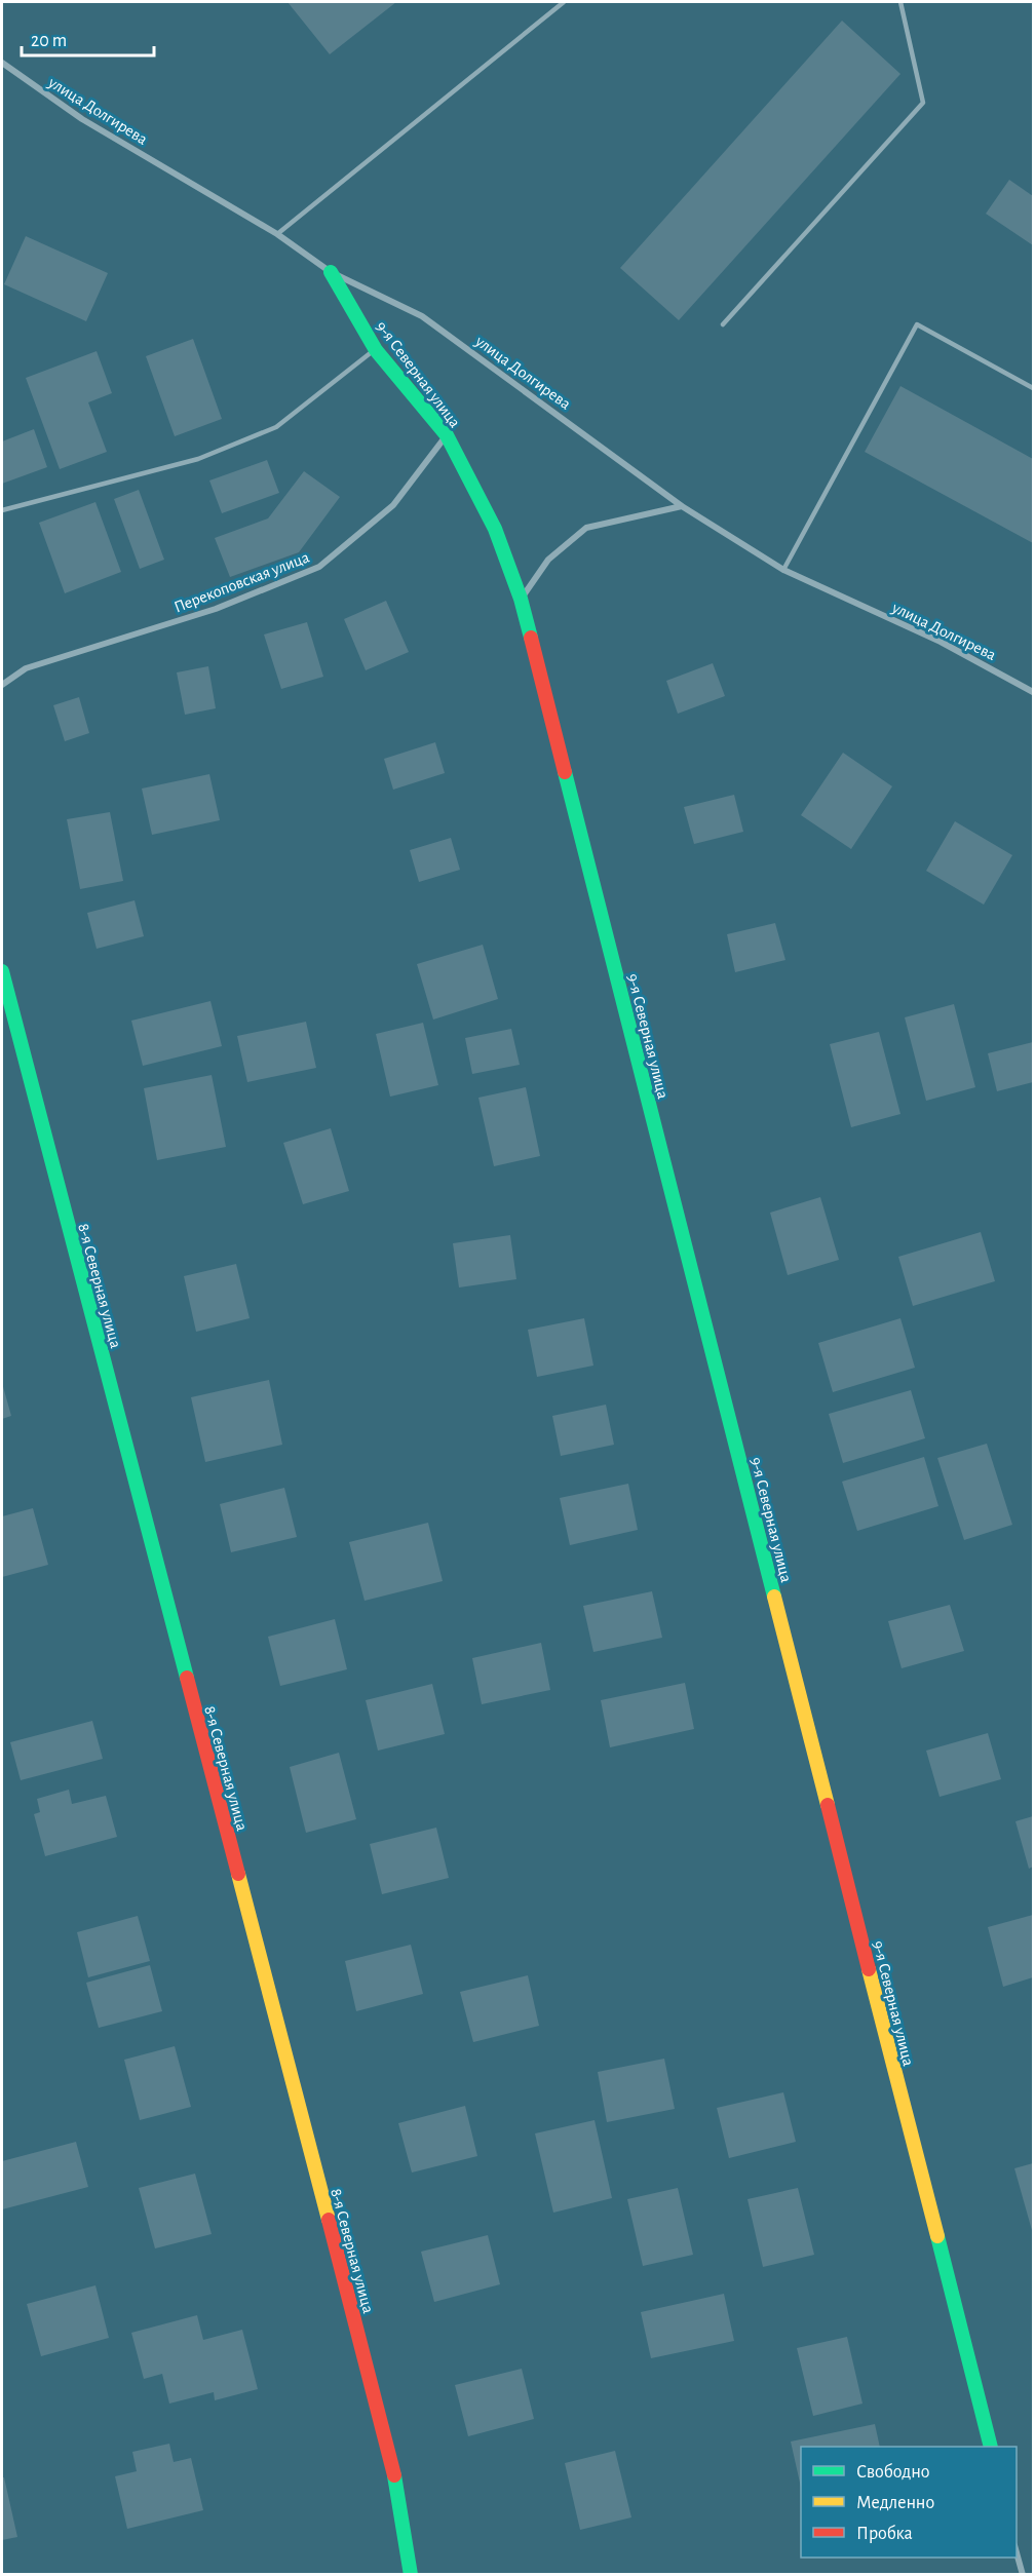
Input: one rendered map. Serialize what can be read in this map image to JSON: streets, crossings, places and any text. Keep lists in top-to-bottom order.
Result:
{
  "streets": {
    "street": [
      "улица Долгирева",
      "9-я Северная улица",
      "Перекоповская улица",
      "8-я Северная улица"
    ]
  },
  "crossings": [
    ["улица Долгирева", "9-я Северная улица"],
    ["9-я Северная улица", "Перекоповская улица"]
  ],
  "legend": ["Свободно", "Медленно", "Пробка"],
  "scale_bar": "20 m"
}
